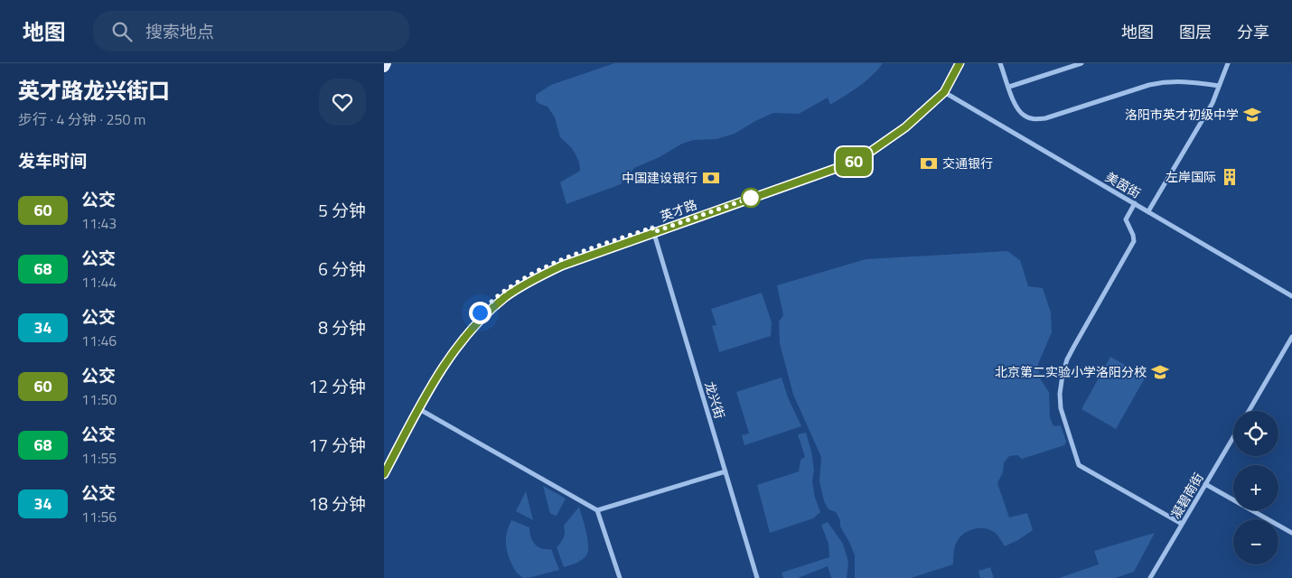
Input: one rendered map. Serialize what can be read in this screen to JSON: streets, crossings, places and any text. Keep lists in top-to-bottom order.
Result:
{
  "streets": {
    "main road": ["英才路"],
    "street": ["美茵街", "龙兴街", "凝碧南街"]
  },
  "crossings": [
    ["美茵街", "英才路"],
    ["英才路", "龙兴街"]
  ],
  "places": {
    "school or university": ["洛阳市英才初级中学", "北京第二实验小学洛阳分校"],
    "bank": ["交通银行", "中国建设银行"],
    "building": ["左岸国际"]
  },
  "lines": ["bus line 60"],
  "page": {
    "header": "地图",
    "search": "搜索地点",
    "nav": ["地图", "图层", "分享"],
    "heading": [
      ["英才路龙兴街口", "步行 · 4 分钟 · 250 m"],
      "发车时间"
    ],
    "on_map": "60",
    "list": [
      {
        "mark": "60",
        "name": "公交",
        "note": "11:43",
        "value": "5 分钟"
      },
      {
        "mark": "68",
        "name": "公交",
        "note": "11:44",
        "value": "6 分钟"
      },
      {
        "mark": "34",
        "name": "公交",
        "note": "11:46",
        "value": "8 分钟"
      },
      {
        "mark": "60",
        "name": "公交",
        "note": "11:50",
        "value": "12 分钟"
      },
      {
        "mark": "68",
        "name": "公交",
        "note": "11:55",
        "value": "17 分钟"
      },
      {
        "mark": "34",
        "name": "公交",
        "note": "11:56",
        "value": "18 分钟"
      }
    ],
    "map_buttons": ["+", "−"]
  }
}
